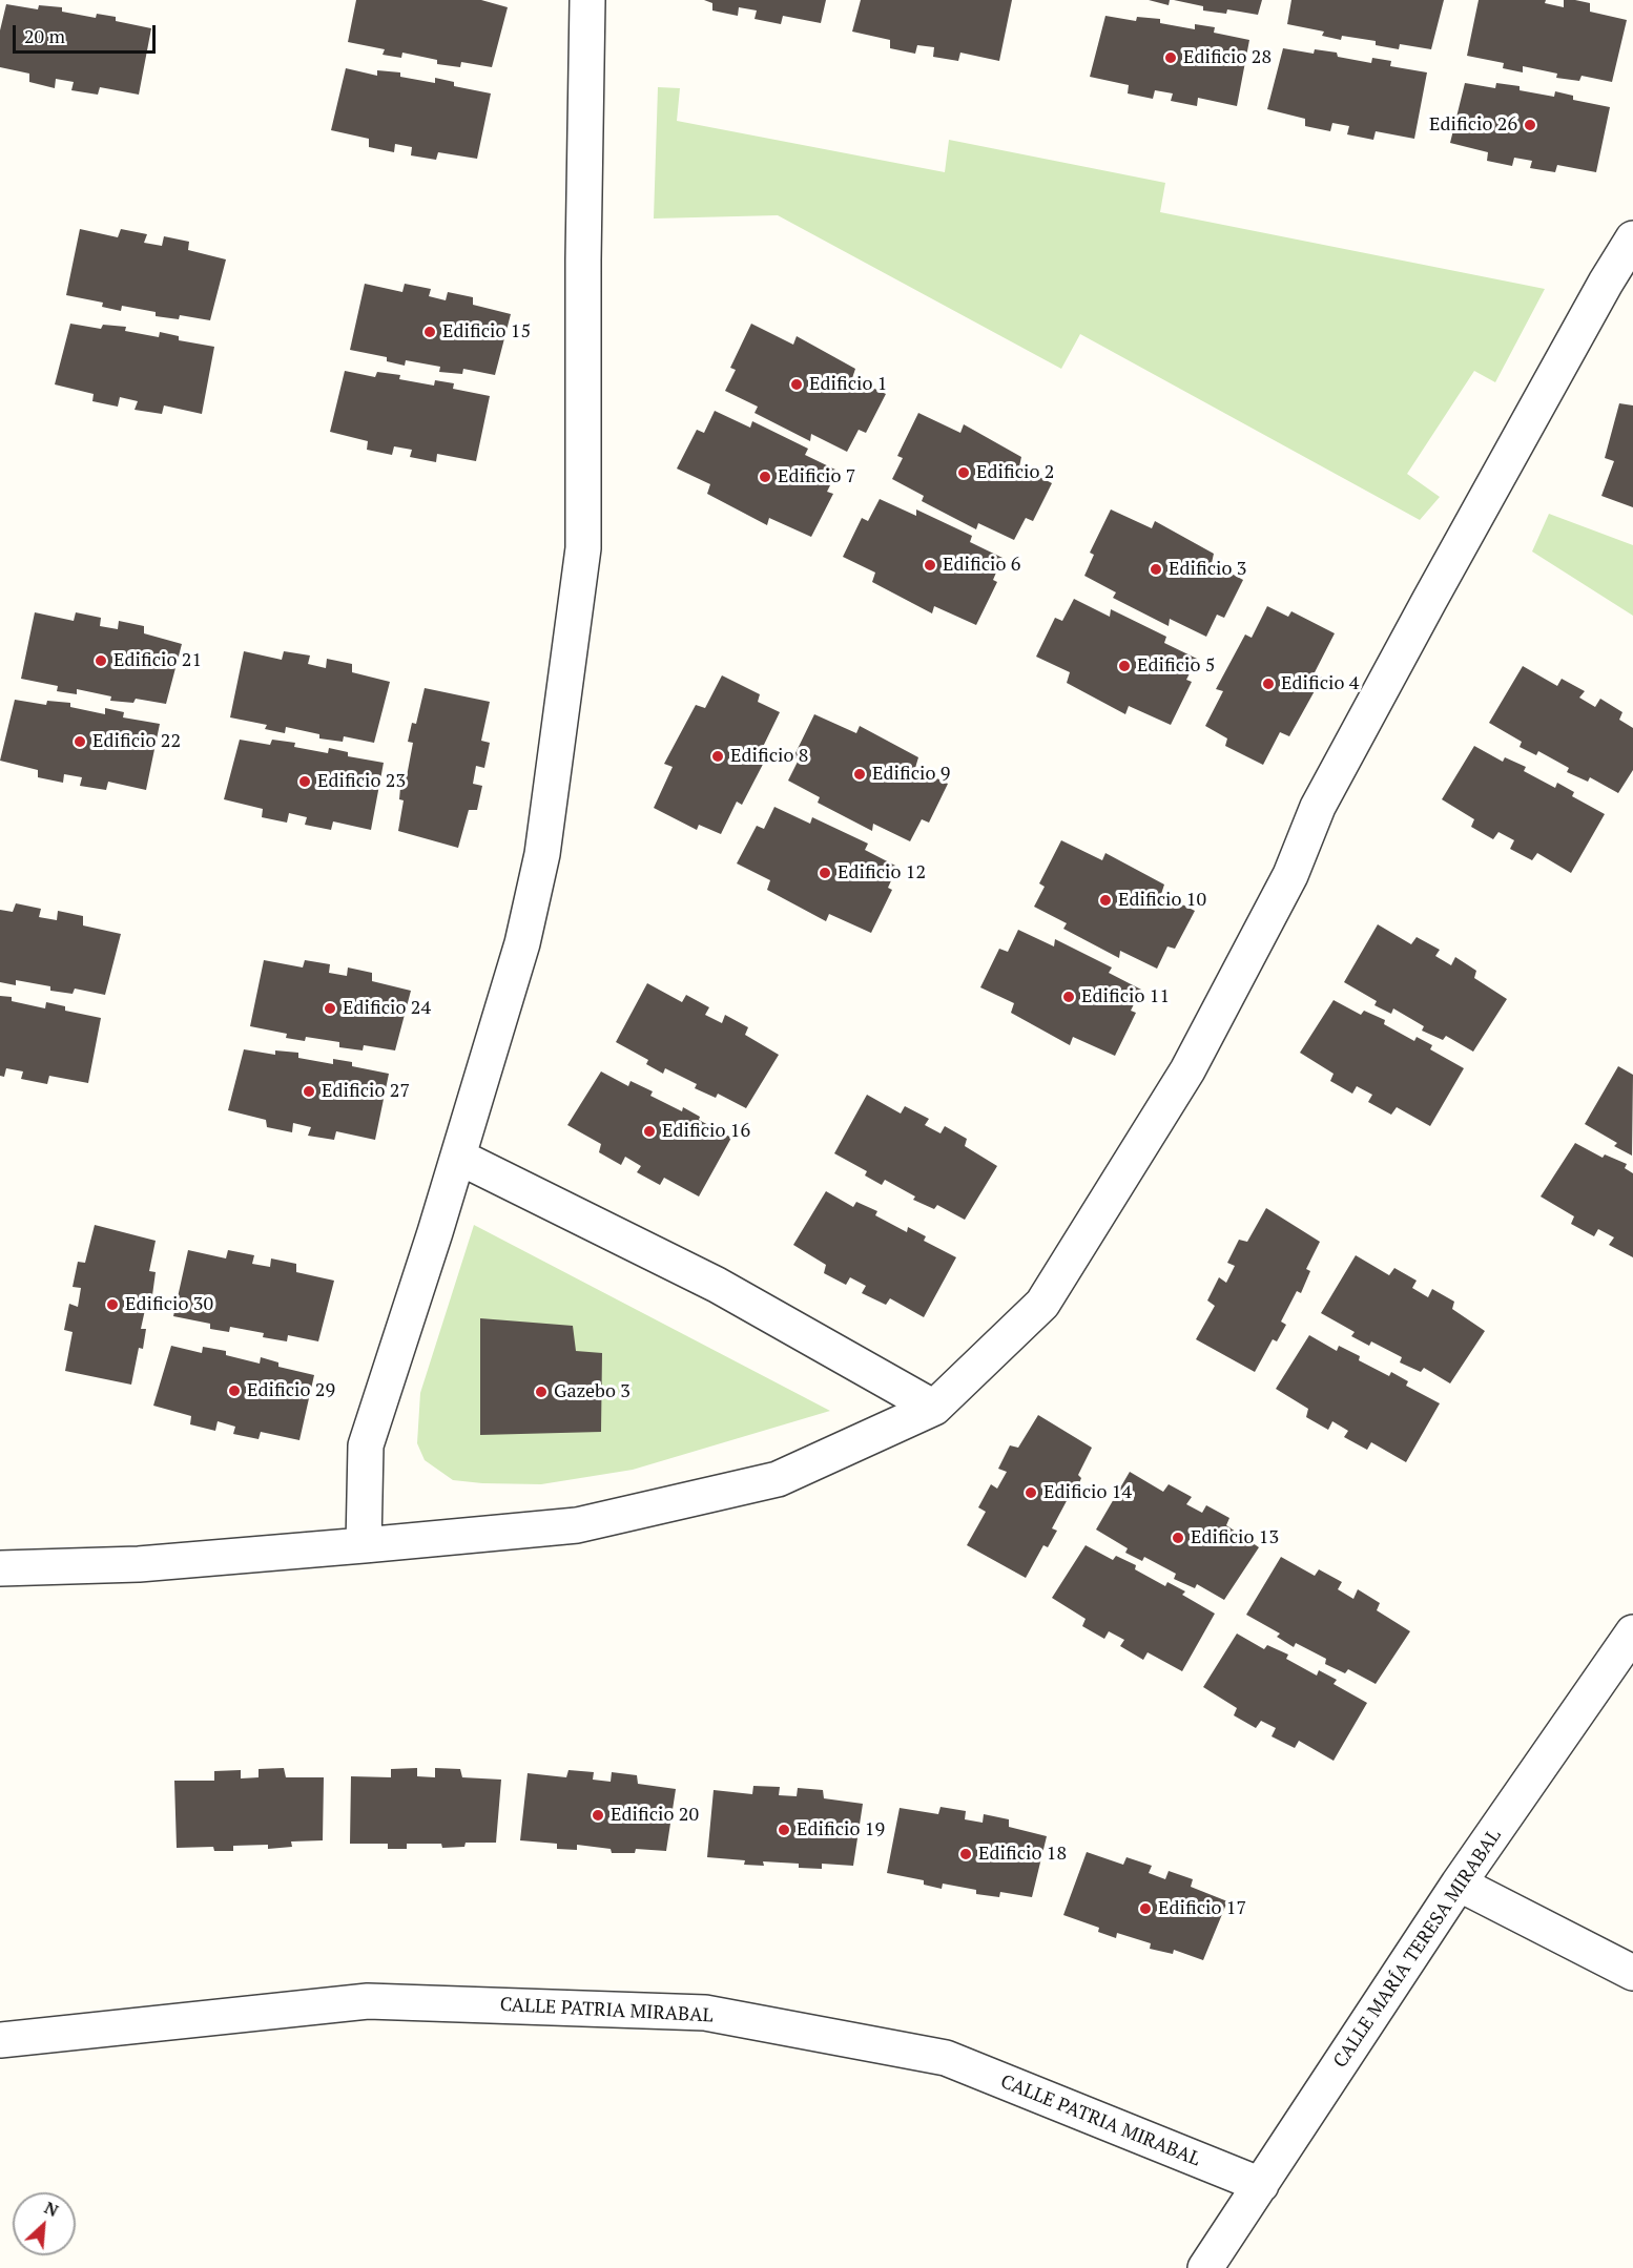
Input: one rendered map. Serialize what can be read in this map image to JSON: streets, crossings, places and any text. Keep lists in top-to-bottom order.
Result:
{
  "streets": {
    "street": ["CALLE MARÍA TERESA MIRABAL", "CALLE PATRIA MIRABAL"]
  },
  "crossings": [
    ["CALLE MARÍA TERESA MIRABAL", "CALLE PATRIA MIRABAL"]
  ],
  "places": [
    "Edificio 28",
    "Edificio 26",
    "Edificio 15",
    "Edificio 1",
    "Edificio 2",
    "Edificio 7",
    "Edificio 6",
    "Edificio 3",
    "Edificio 21",
    "Edificio 5",
    "Edificio 4",
    "Edificio 22",
    "Edificio 8",
    "Edificio 9",
    "Edificio 23",
    "Edificio 12",
    "Edificio 10",
    "Edificio 11",
    "Edificio 24",
    "Edificio 27",
    "Edificio 16",
    "Edificio 30",
    "Edificio 29",
    "Gazebo 3",
    "Edificio 14",
    "Edificio 13",
    "Edificio 20",
    "Edificio 19",
    "Edificio 18",
    "Edificio 17"
  ],
  "scale_bar": "20 m",
  "north": "top right"
}
